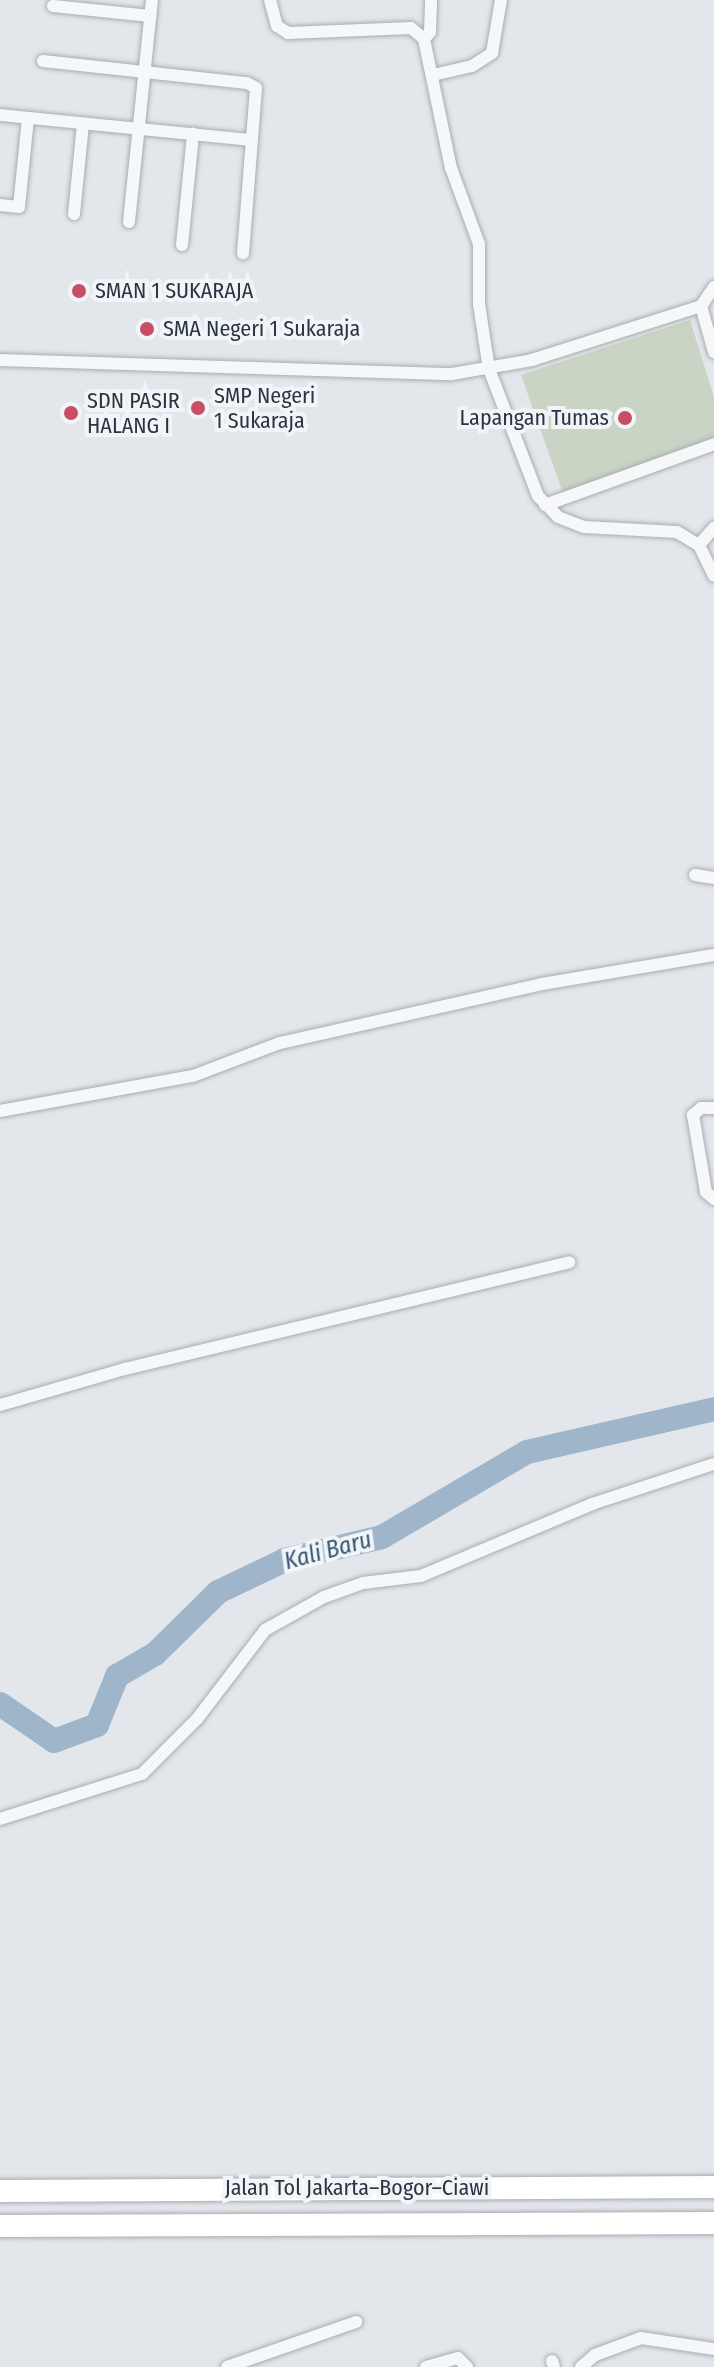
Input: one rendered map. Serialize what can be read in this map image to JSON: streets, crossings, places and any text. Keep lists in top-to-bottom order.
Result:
{
  "streets": {
    "highway": ["Jalan Tol Jakarta–Bogor–Ciawi"]
  },
  "water": ["Kali Baru"],
  "places": [
    "SMAN 1 SUKARAJA",
    "SMA Negeri 1 Sukaraja",
    "SMP Negeri 1 Sukaraja",
    "SDN PASIR HALANG I",
    "Lapangan Tumas"
  ]
}
